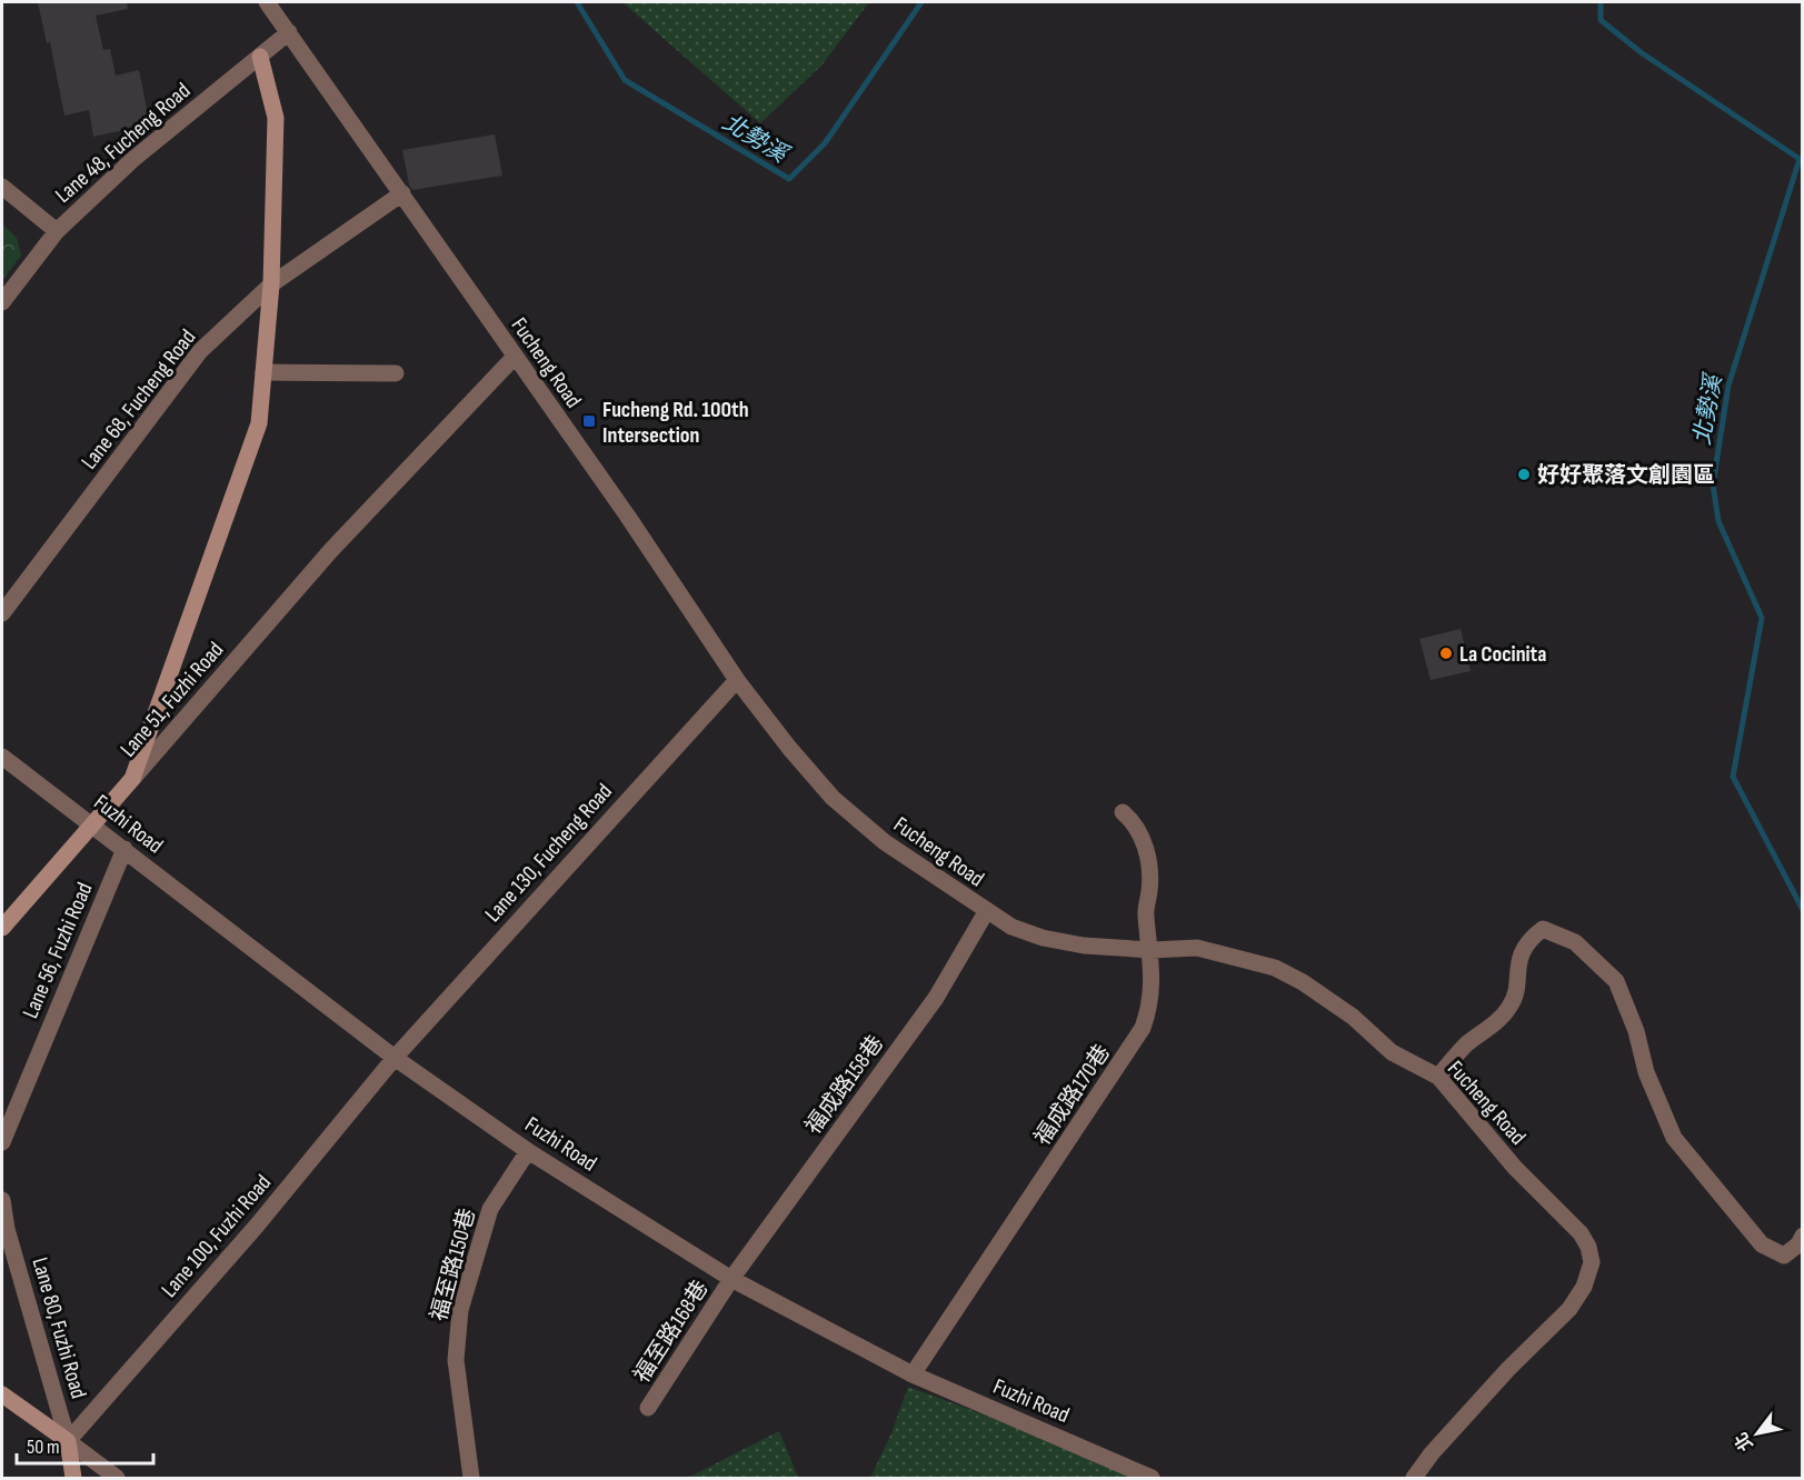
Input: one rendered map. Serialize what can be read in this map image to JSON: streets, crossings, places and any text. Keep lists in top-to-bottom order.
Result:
{
  "streets": {
    "street": [
      "Lane 48, Fucheng Road",
      "Fucheng Road",
      "Lane 68, Fucheng Road",
      "Lane 51, Fuzhi Road",
      "Fuzhi Road",
      "Lane 130, Fucheng Road",
      "Lane 56, Fuzhi Road",
      "福成路158巷",
      "福成路170巷",
      "Lane 100, Fuzhi Road",
      "福至路150巷",
      "Lane 80, Fuzhi Road",
      "福至路168巷"
    ]
  },
  "crossings": [
    ["Lane 48, Fucheng Road", "Fucheng Road"],
    ["Lane 48, Fucheng Road", "Lane 51, Fuzhi Road"],
    ["Fucheng Road", "Lane 68, Fucheng Road"],
    ["Fucheng Road", "Lane 51, Fuzhi Road"],
    ["Fucheng Road", "Lane 130, Fucheng Road"],
    ["Fucheng Road", "福成路158巷"],
    ["Fucheng Road", "福成路170巷"],
    ["Lane 68, Fucheng Road", "Lane 51, Fuzhi Road"],
    ["Fuzhi Road", "Lane 130, Fucheng Road"],
    ["Fuzhi Road", "Lane 56, Fuzhi Road"],
    ["Fuzhi Road", "福成路158巷"],
    ["Fuzhi Road", "福成路170巷"],
    ["Fuzhi Road", "Lane 100, Fuzhi Road"],
    ["Fuzhi Road", "福至路150巷"],
    ["Fuzhi Road", "福至路168巷"],
    ["Lane 130, Fucheng Road", "Lane 100, Fuzhi Road"],
    ["福成路158巷", "福至路168巷"],
    ["Lane 100, Fuzhi Road", "Lane 80, Fuzhi Road"]
  ],
  "water": ["北勢溪"],
  "places": {
    "transit": ["Fucheng Rd. 100th Intersection"],
    "other": ["好好聚落文創園區", "La Cocinita"]
  },
  "scale_bar": "50 m",
  "north": "bottom left"
}
